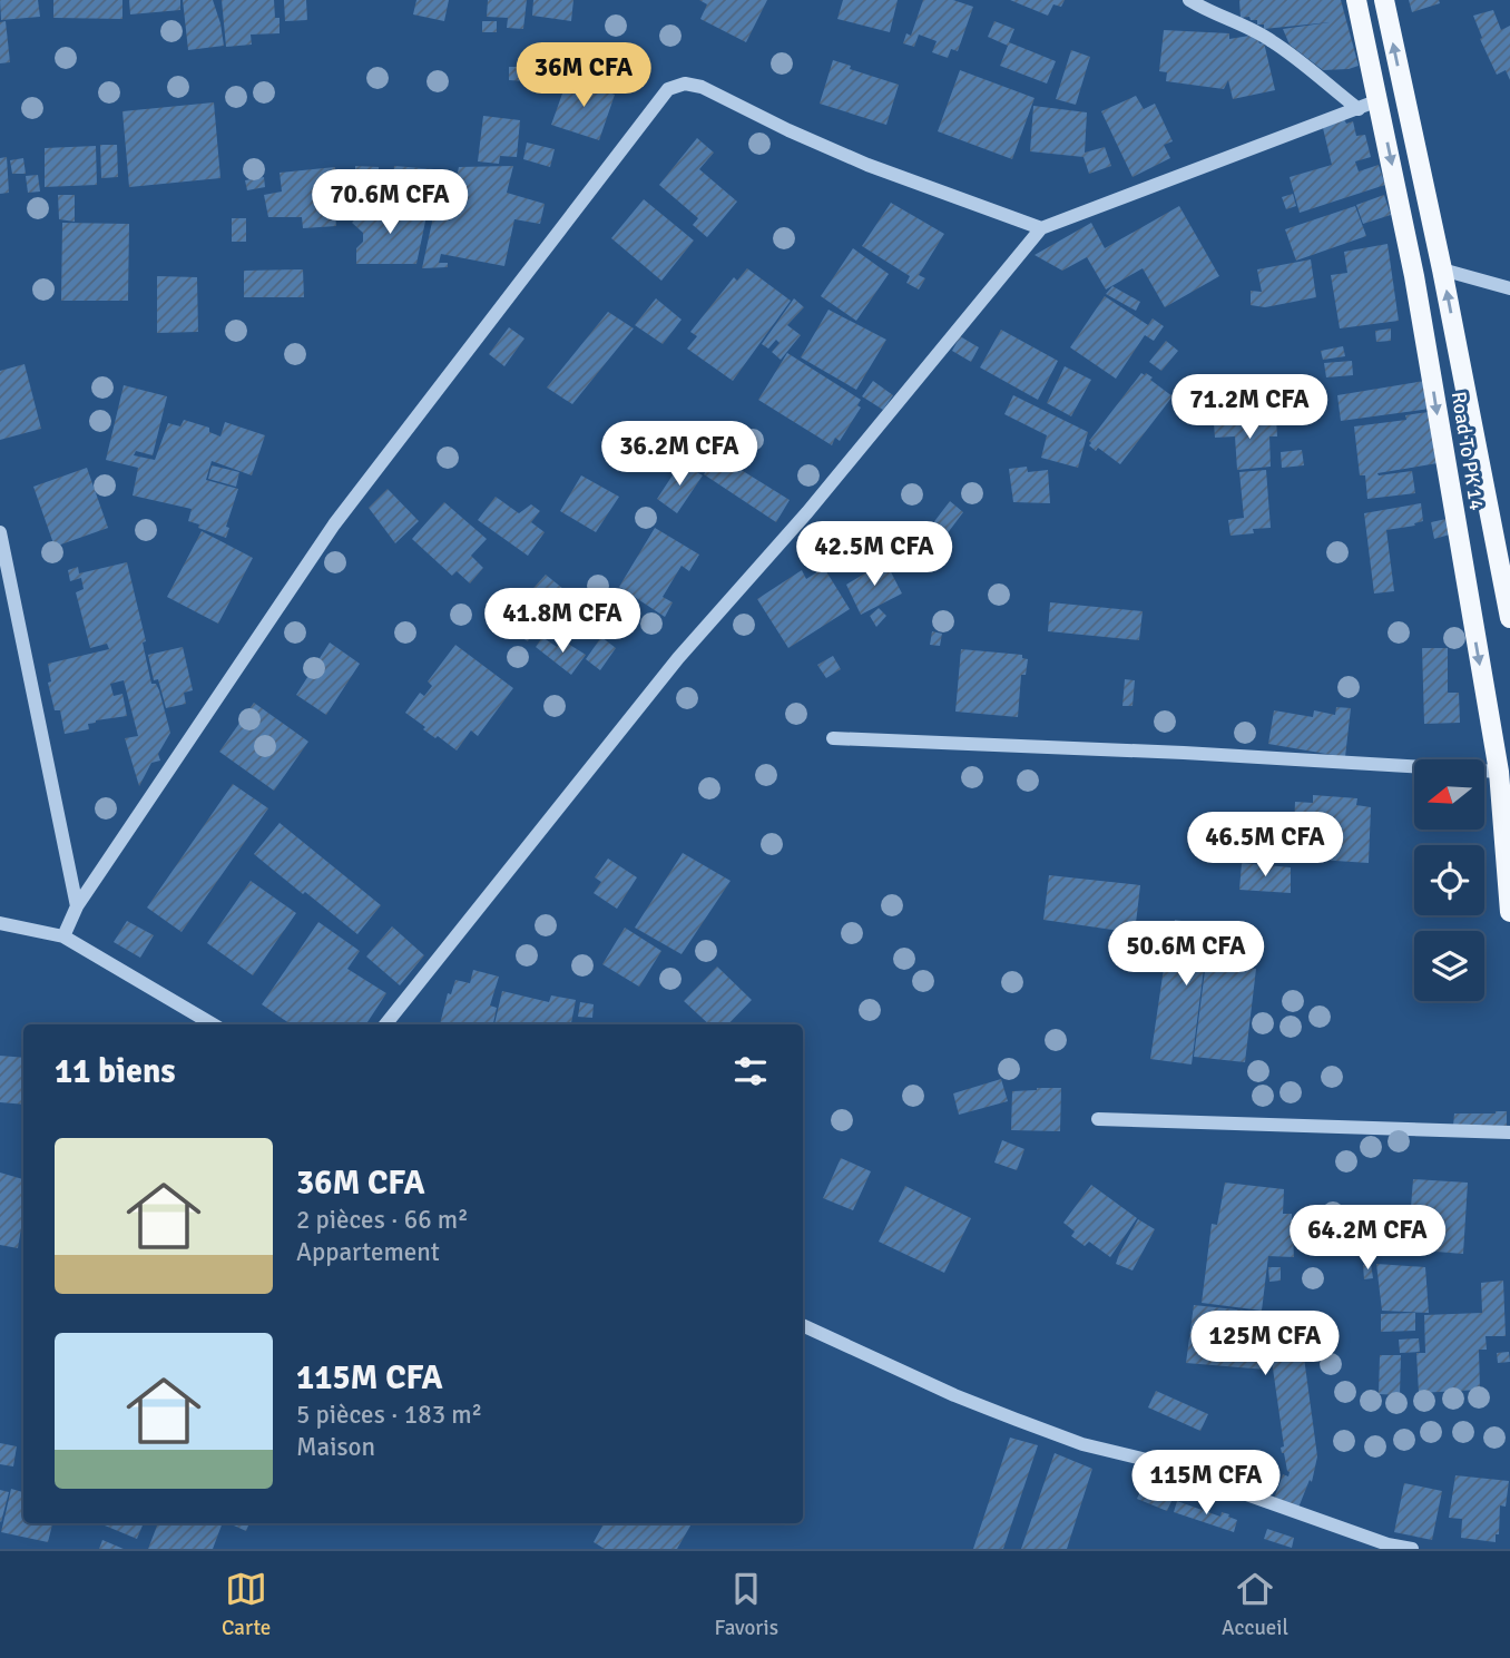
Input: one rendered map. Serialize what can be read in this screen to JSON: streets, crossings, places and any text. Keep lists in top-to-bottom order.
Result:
{
  "streets": {
    "main road": ["Road To PK 14"]
  },
  "north": "left",
  "page": {
    "price": [
      "36M CFA",
      "70.6M CFA",
      "71.2M CFA",
      "36.2M CFA",
      "42.5M CFA",
      "41.8M CFA",
      "46.5M CFA",
      "50.6M CFA",
      "64.2M CFA",
      "125M CFA",
      "115M CFA"
    ],
    "heading": "11 biens",
    "list": [
      {
        "name": "36M CFA",
        "note": "2 pièces · 66 m² · Appartement"
      },
      {
        "name": "115M CFA",
        "note": "5 pièces · 183 m² · Maison"
      }
    ],
    "tabs": ["Carte", "Favoris", "Accueil"]
  }
}
